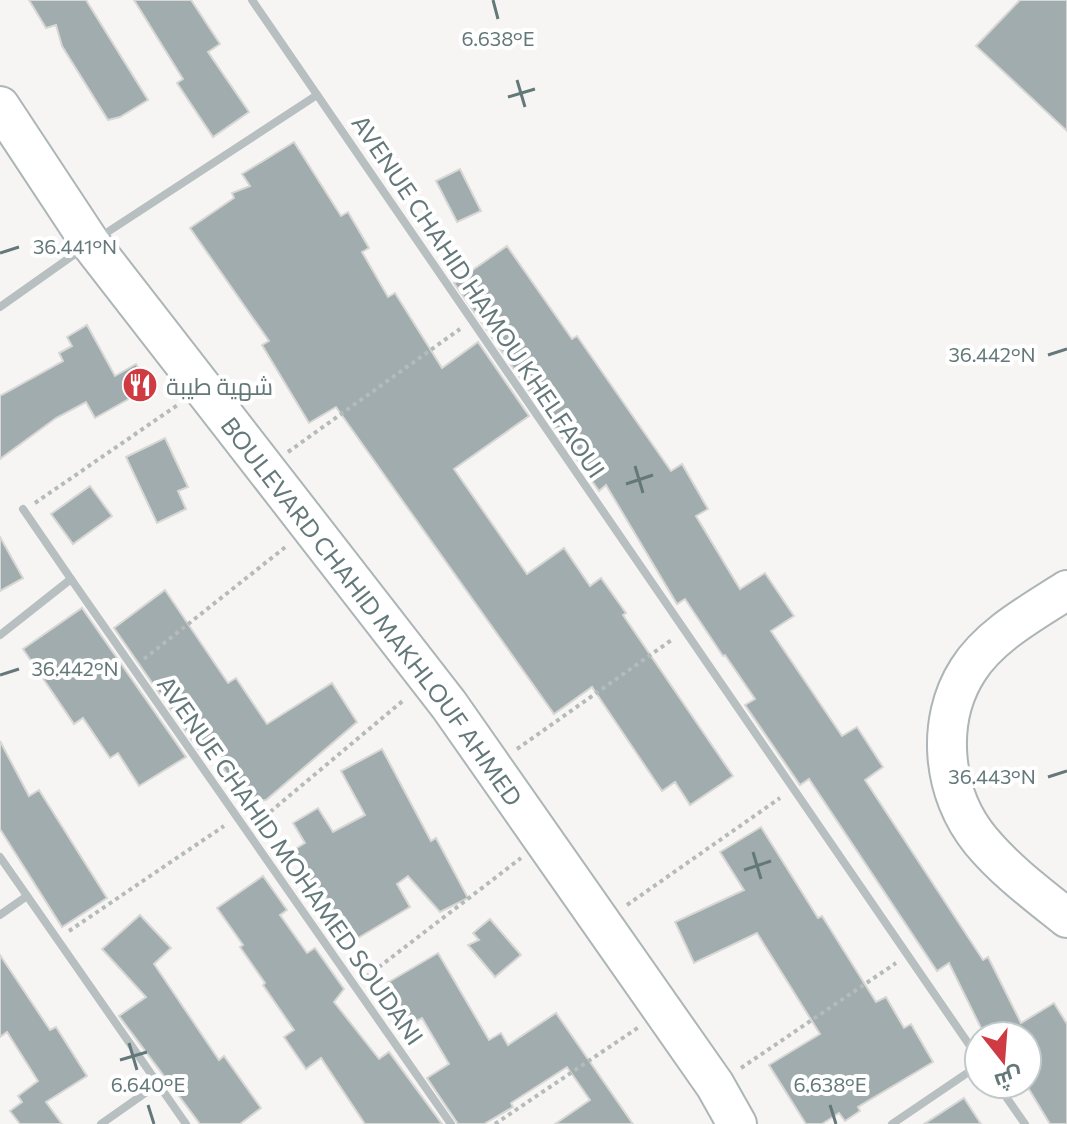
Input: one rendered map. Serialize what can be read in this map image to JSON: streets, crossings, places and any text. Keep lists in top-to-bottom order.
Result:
{
  "streets": {
    "main road": ["BOULEVARD CHAHID MAKHLOUF AHMED"],
    "street": ["AVENUE CHAHID HAMOU KHELFAOUI", "AVENUE CHAHID MOHAMED SOUDANI"]
  },
  "places": {
    "restaurant": ["شهية طيبة"]
  },
  "north": "bottom",
  "coordinates": [
    "6.638°E",
    "36.441°N",
    "36.442°N",
    "36.443°N",
    "6.640°E"
  ]
}
